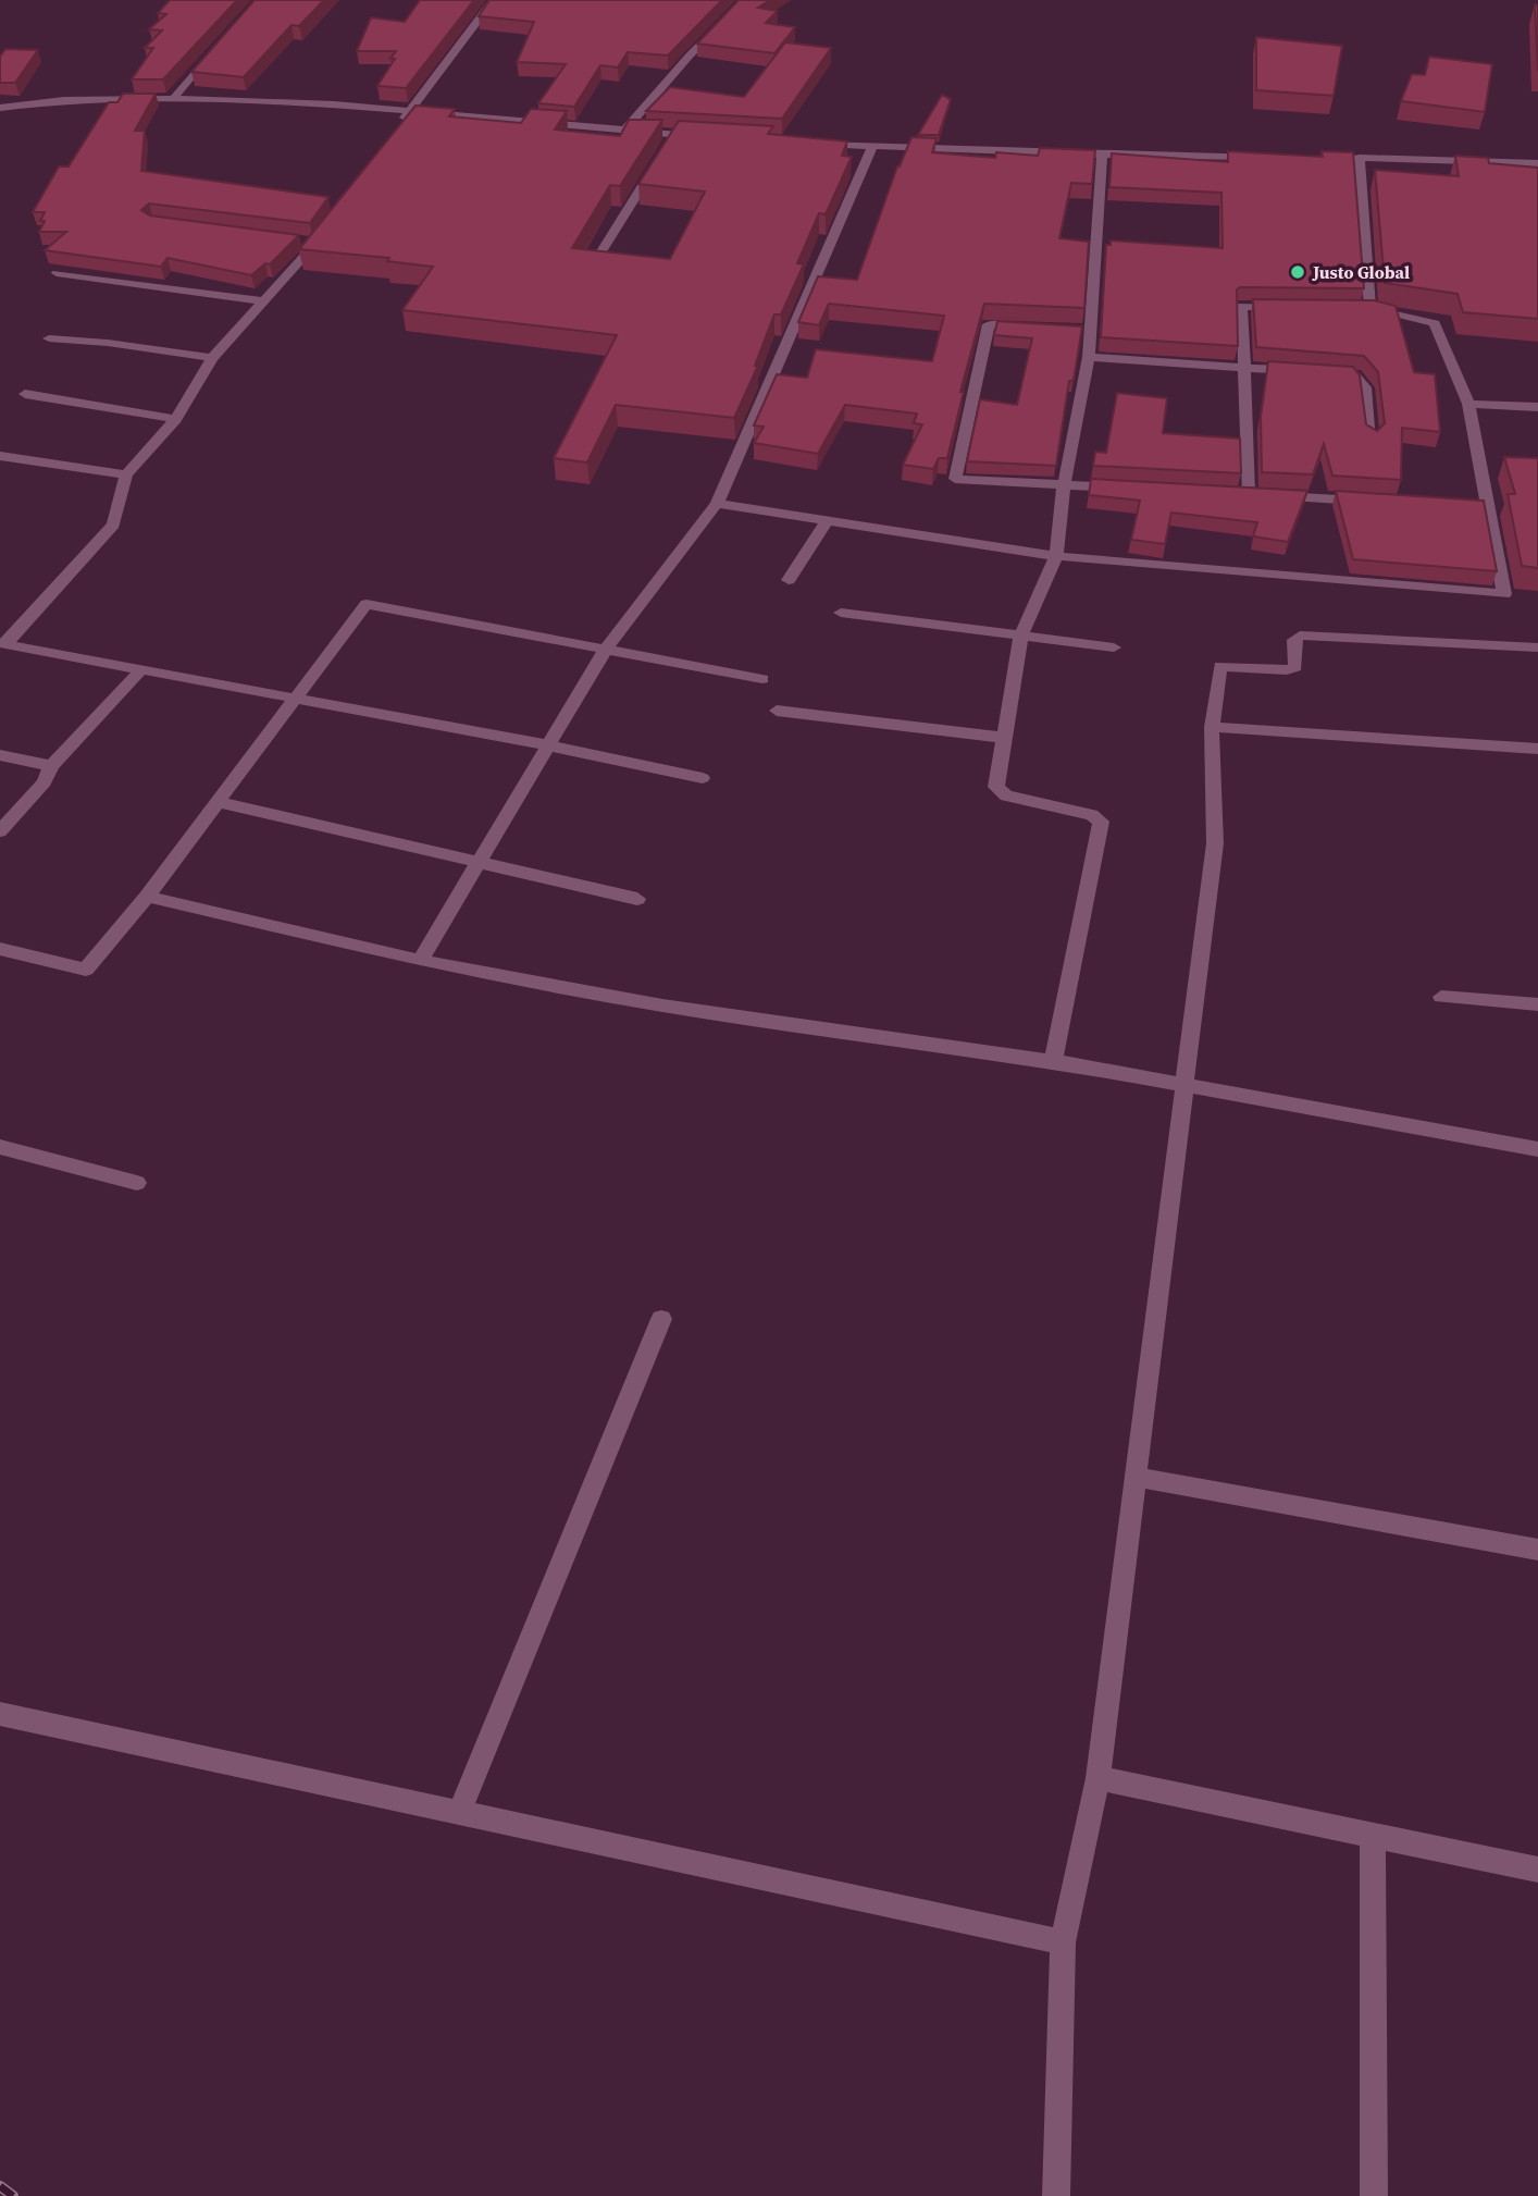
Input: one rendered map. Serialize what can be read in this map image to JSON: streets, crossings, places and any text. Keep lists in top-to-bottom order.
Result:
{
  "places": ["Justo Global"]
}
